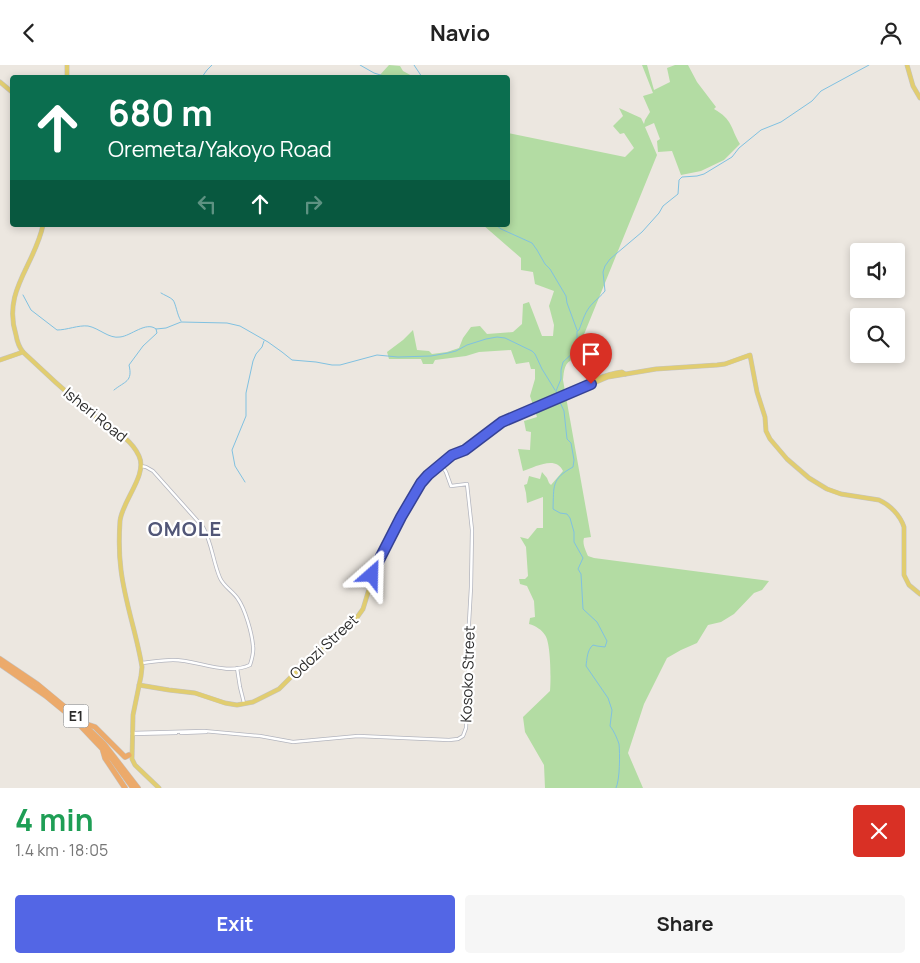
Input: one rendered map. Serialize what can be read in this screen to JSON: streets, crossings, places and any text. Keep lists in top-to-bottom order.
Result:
{
  "streets": {
    "highway": ["E1"],
    "main road": ["Isheri Road", "Odozi Street"],
    "street": ["Kosoko Street"]
  },
  "crossings": [
    ["Odozi Street", "Kosoko Street"]
  ],
  "districts": ["OMOLE"],
  "page": {
    "header": "Navio",
    "turn": ["680 m", "Oremeta/Yakoyo Road"],
    "heading": ["4 min", "1.4 km · 18:05"],
    "buttons": ["Exit", "Share"]
  }
}
